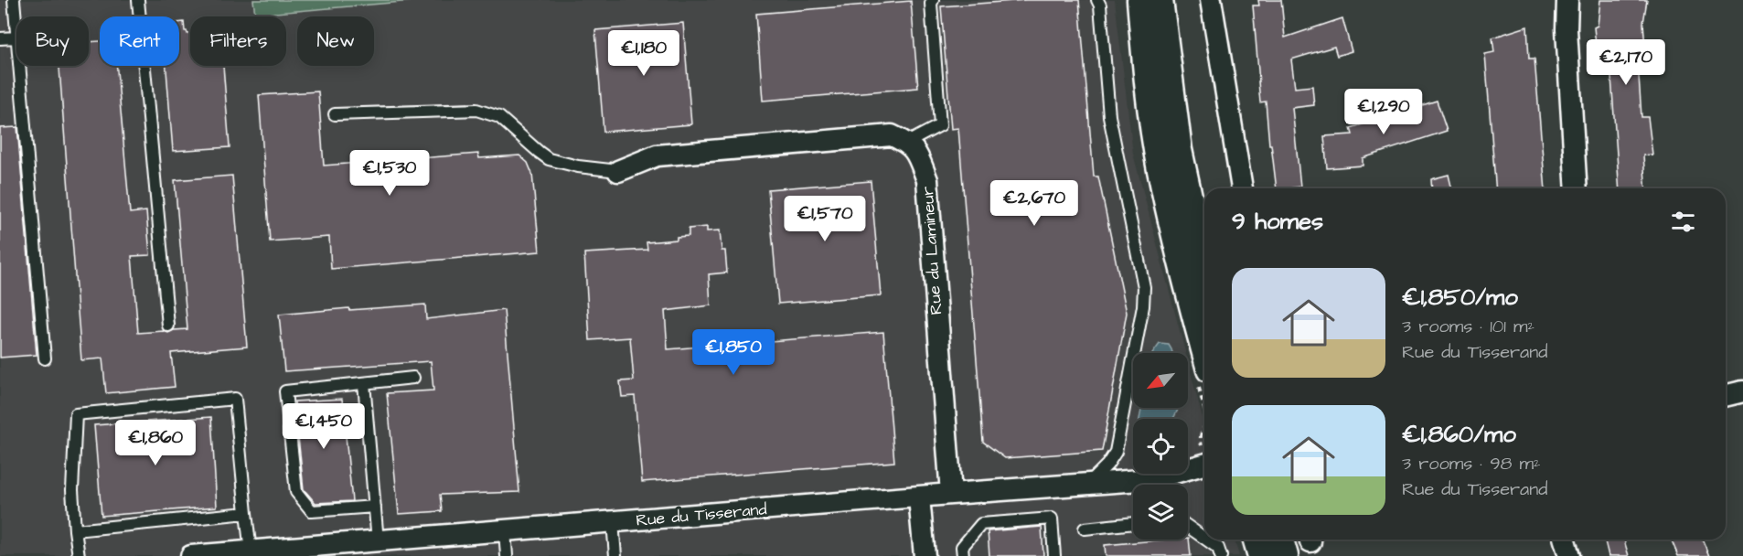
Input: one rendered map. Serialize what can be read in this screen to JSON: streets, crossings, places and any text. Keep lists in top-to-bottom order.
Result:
{
  "streets": {
    "street": ["Rue du Lamineur", "Rue du Tisserand"]
  },
  "crossings": [
    ["Rue du Lamineur", "Rue du Tisserand"]
  ],
  "north": "bottom left",
  "page": {
    "chip": [
      "Buy",
      "Rent",
      "Filters",
      "New"
    ],
    "price": [
      "€1,180",
      "€2,170",
      "€1,290",
      "€1,530",
      "€2,670",
      "€1,570",
      "€1,850",
      "€1,450",
      "€1,860"
    ],
    "heading": "9 homes",
    "list": [
      {
        "name": "€1,850/mo",
        "note": "3 rooms · 101 m² · Rue du Tisserand"
      },
      {
        "name": "€1,860/mo",
        "note": "3 rooms · 98 m² · Rue du Tisserand"
      }
    ]
  }
}
